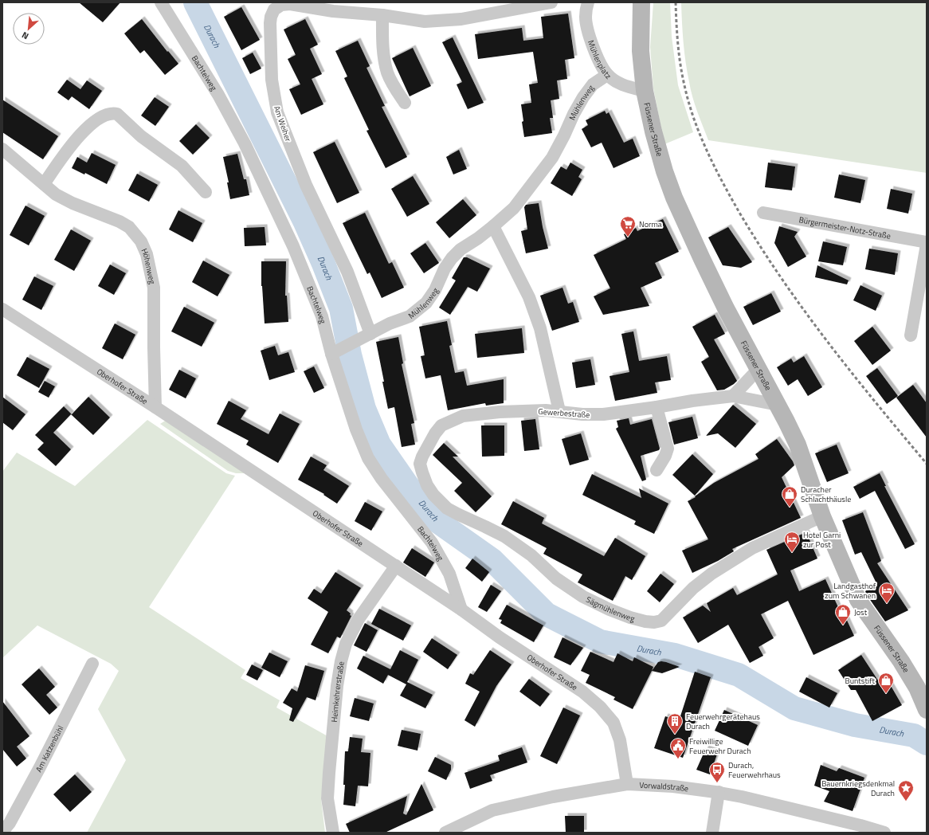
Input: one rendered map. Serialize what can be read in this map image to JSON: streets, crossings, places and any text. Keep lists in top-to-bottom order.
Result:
{
  "streets": {
    "main road": ["Füssener Straße"],
    "street": [
      "Mühlenplatz",
      "Bachtelweg",
      "Mühlenweg",
      "Am Weiher",
      "Bürgermeister-Notz-Straße",
      "Höhenweg",
      "Oberhofer Straße",
      "Gewerbestraße",
      "Sägmühlenweg",
      "Heimkehrerstraße",
      "Am Katzenbühl",
      "Vorwaldstraße"
    ]
  },
  "crossings": [
    ["Mühlenplatz", "Mühlenweg"],
    ["Mühlenplatz", "Füssener Straße"],
    ["Bachtelweg", "Mühlenweg"],
    ["Bachtelweg", "Oberhofer Straße"],
    ["Mühlenweg", "Am Weiher"],
    ["Füssener Straße", "Gewerbestraße"],
    ["Füssener Straße", "Sägmühlenweg"],
    ["Höhenweg", "Oberhofer Straße"],
    ["Oberhofer Straße", "Heimkehrerstraße"],
    ["Oberhofer Straße", "Vorwaldstraße"],
    ["Gewerbestraße", "Sägmühlenweg"]
  ],
  "water": ["Durach"],
  "places": {
    "supermarket": ["Norma"],
    "shop": ["Duracher Schlachthäusle", "Jost", "Buntstift"],
    "hotel": ["Hotel Garni zur Post", "Landgasthof zum Schwanen"],
    "building": ["Feuerwehrgerätehaus Durach"],
    "public building": ["Freiwillige Feuerwehr Durach"],
    "bus stop": ["Durach, Feuerwehrhaus"],
    "place": ["Bauernkriegsdenkmal Durach"]
  },
  "north": "bottom left"
}
